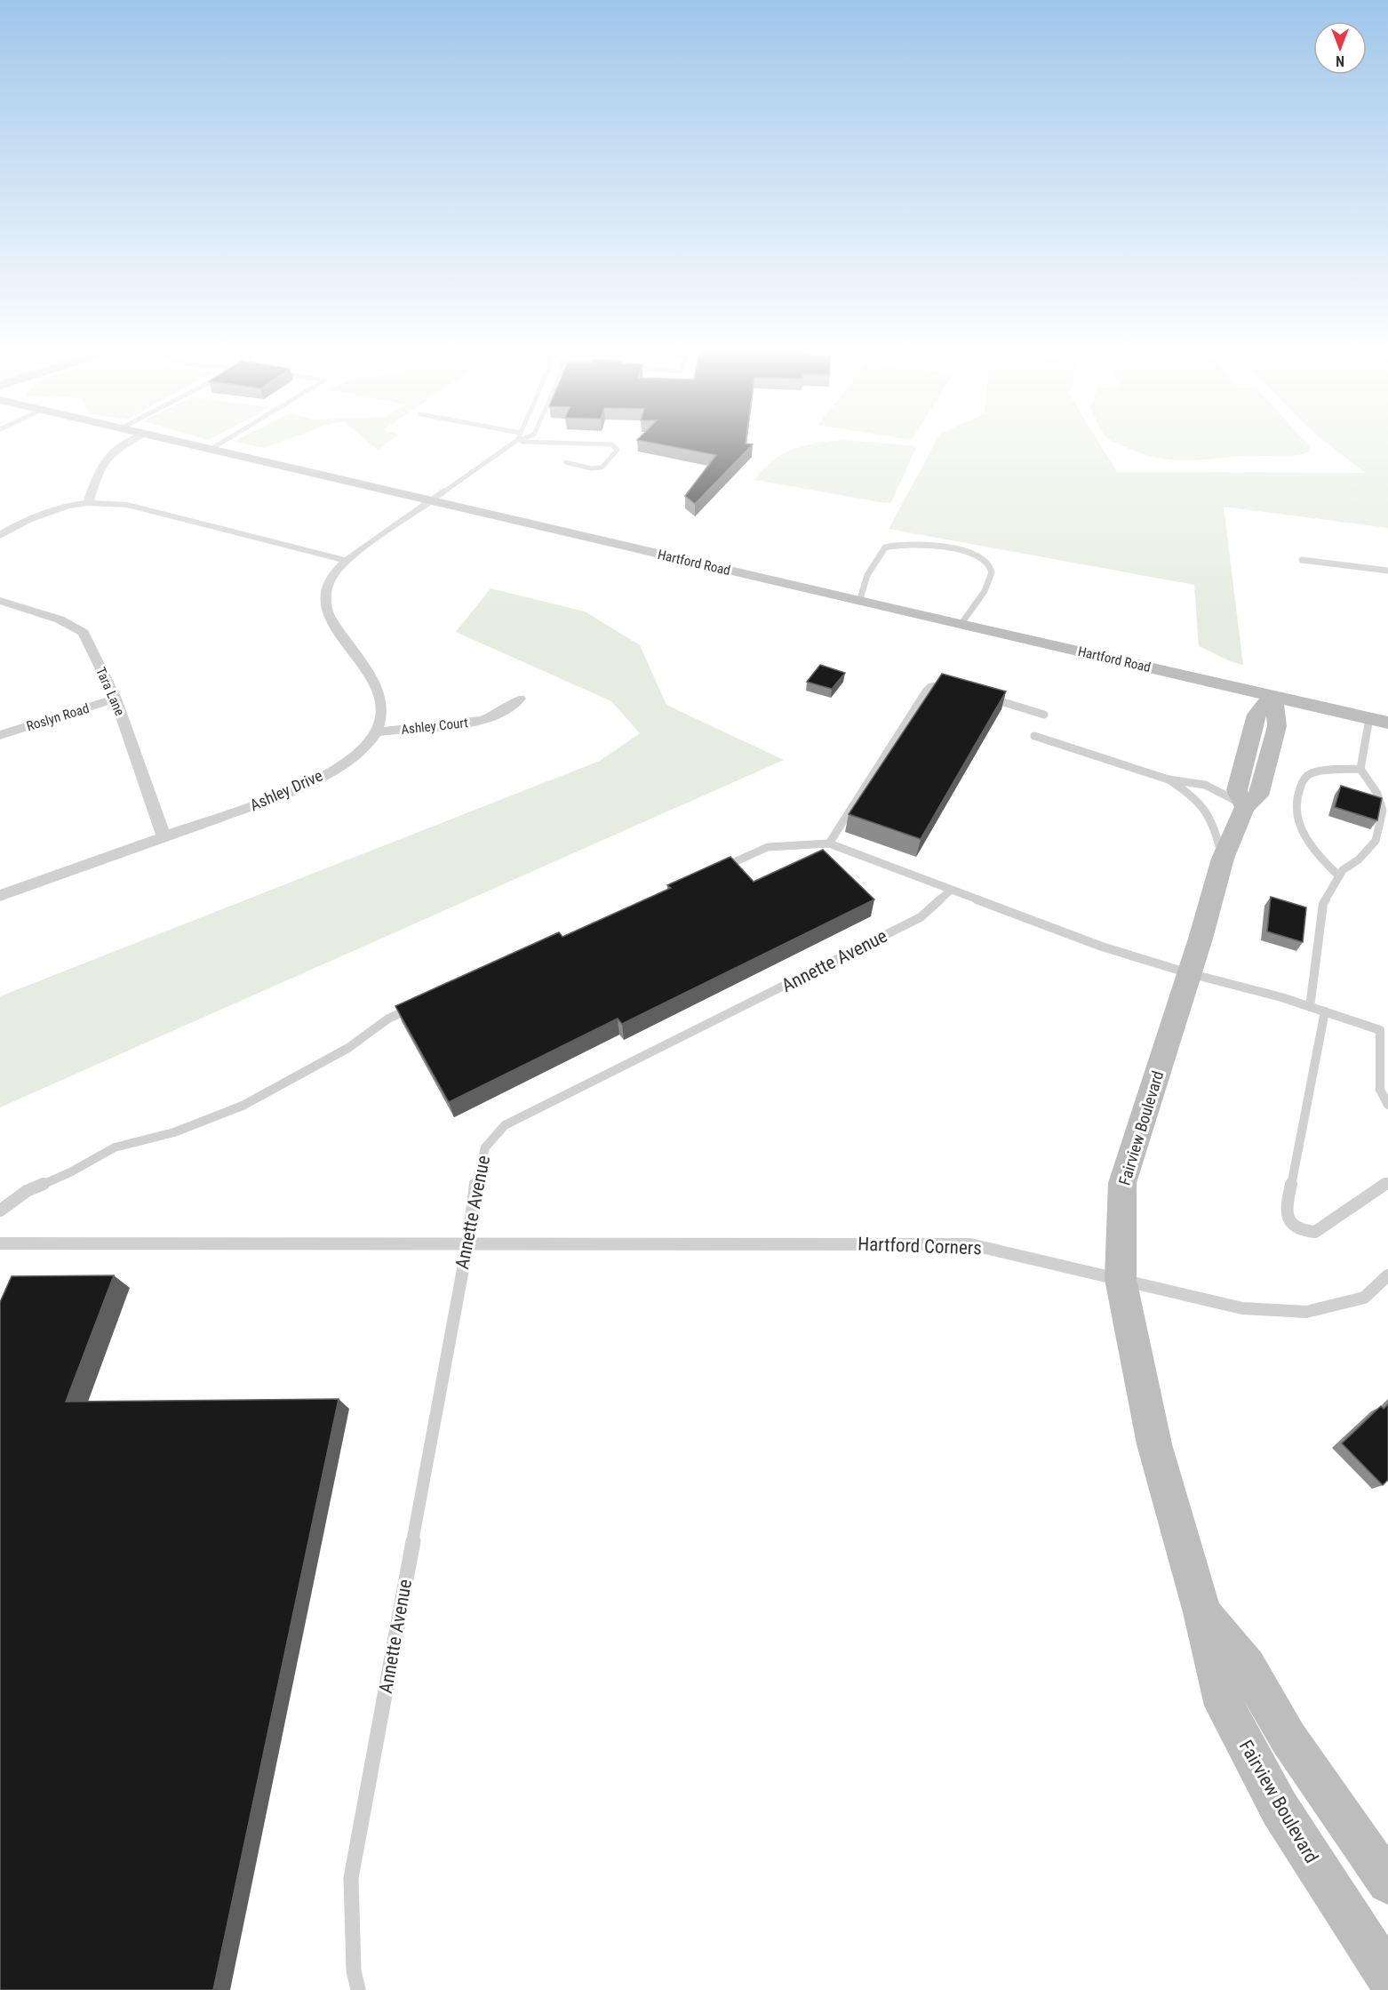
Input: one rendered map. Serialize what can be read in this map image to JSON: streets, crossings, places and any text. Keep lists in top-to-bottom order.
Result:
{
  "streets": {
    "main road": ["Hartford Road", "Fairview Boulevard"],
    "street": [
      "Tara Lane",
      "Roslyn Road",
      "Ashley Court",
      "Ashley Drive"
    ],
    "lane": ["Annette Avenue", "Hartford Corners"]
  },
  "crossings": [
    ["Hartford Road", "Ashley Drive"],
    ["Hartford Road", "Fairview Boulevard"],
    ["Tara Lane", "Roslyn Road"],
    ["Tara Lane", "Ashley Drive"],
    ["Ashley Court", "Ashley Drive"],
    ["Annette Avenue", "Hartford Corners"],
    ["Fairview Boulevard", "Hartford Corners"]
  ],
  "north": "bottom"
}
